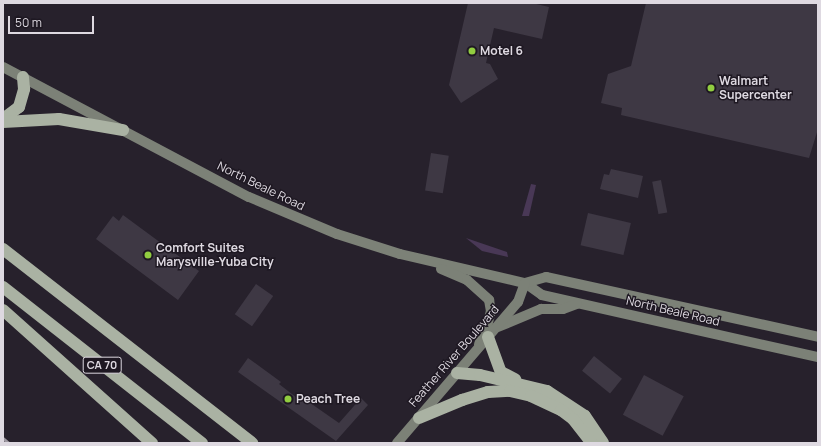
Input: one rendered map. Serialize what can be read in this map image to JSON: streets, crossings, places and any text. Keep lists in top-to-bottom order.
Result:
{
  "streets": {
    "highway": ["CA 70"],
    "main road": ["North Beale Road", "Feather River Boulevard"]
  },
  "crossings": [
    ["North Beale Road", "Feather River Boulevard"]
  ],
  "places": [
    "Motel 6",
    "Walmart Supercenter",
    "Comfort Suites Marysville-Yuba City",
    "Peach Tree"
  ],
  "scale_bar": "50 m"
}
